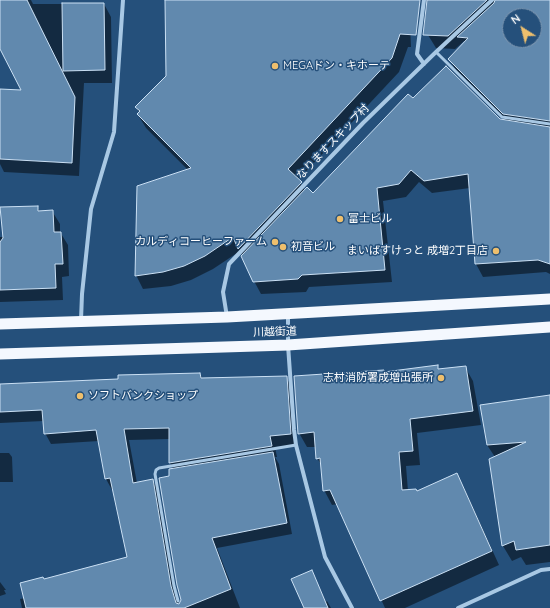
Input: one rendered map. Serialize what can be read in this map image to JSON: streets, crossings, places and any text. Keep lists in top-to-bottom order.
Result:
{
  "streets": {
    "highway": ["川越街道"],
    "street": ["なりますスキップ村"]
  },
  "crossings": [
    ["なりますスキップ村", "川越街道"]
  ],
  "places": [
    "MEGAドン・キホーテ",
    "富士ビル",
    "カルディコーヒーファーム",
    "初音ビル",
    "まいばすけっと 成増2丁目店",
    "志村消防署成増出張所",
    "ソフトバンクショップ"
  ],
  "north": "top left"
}
